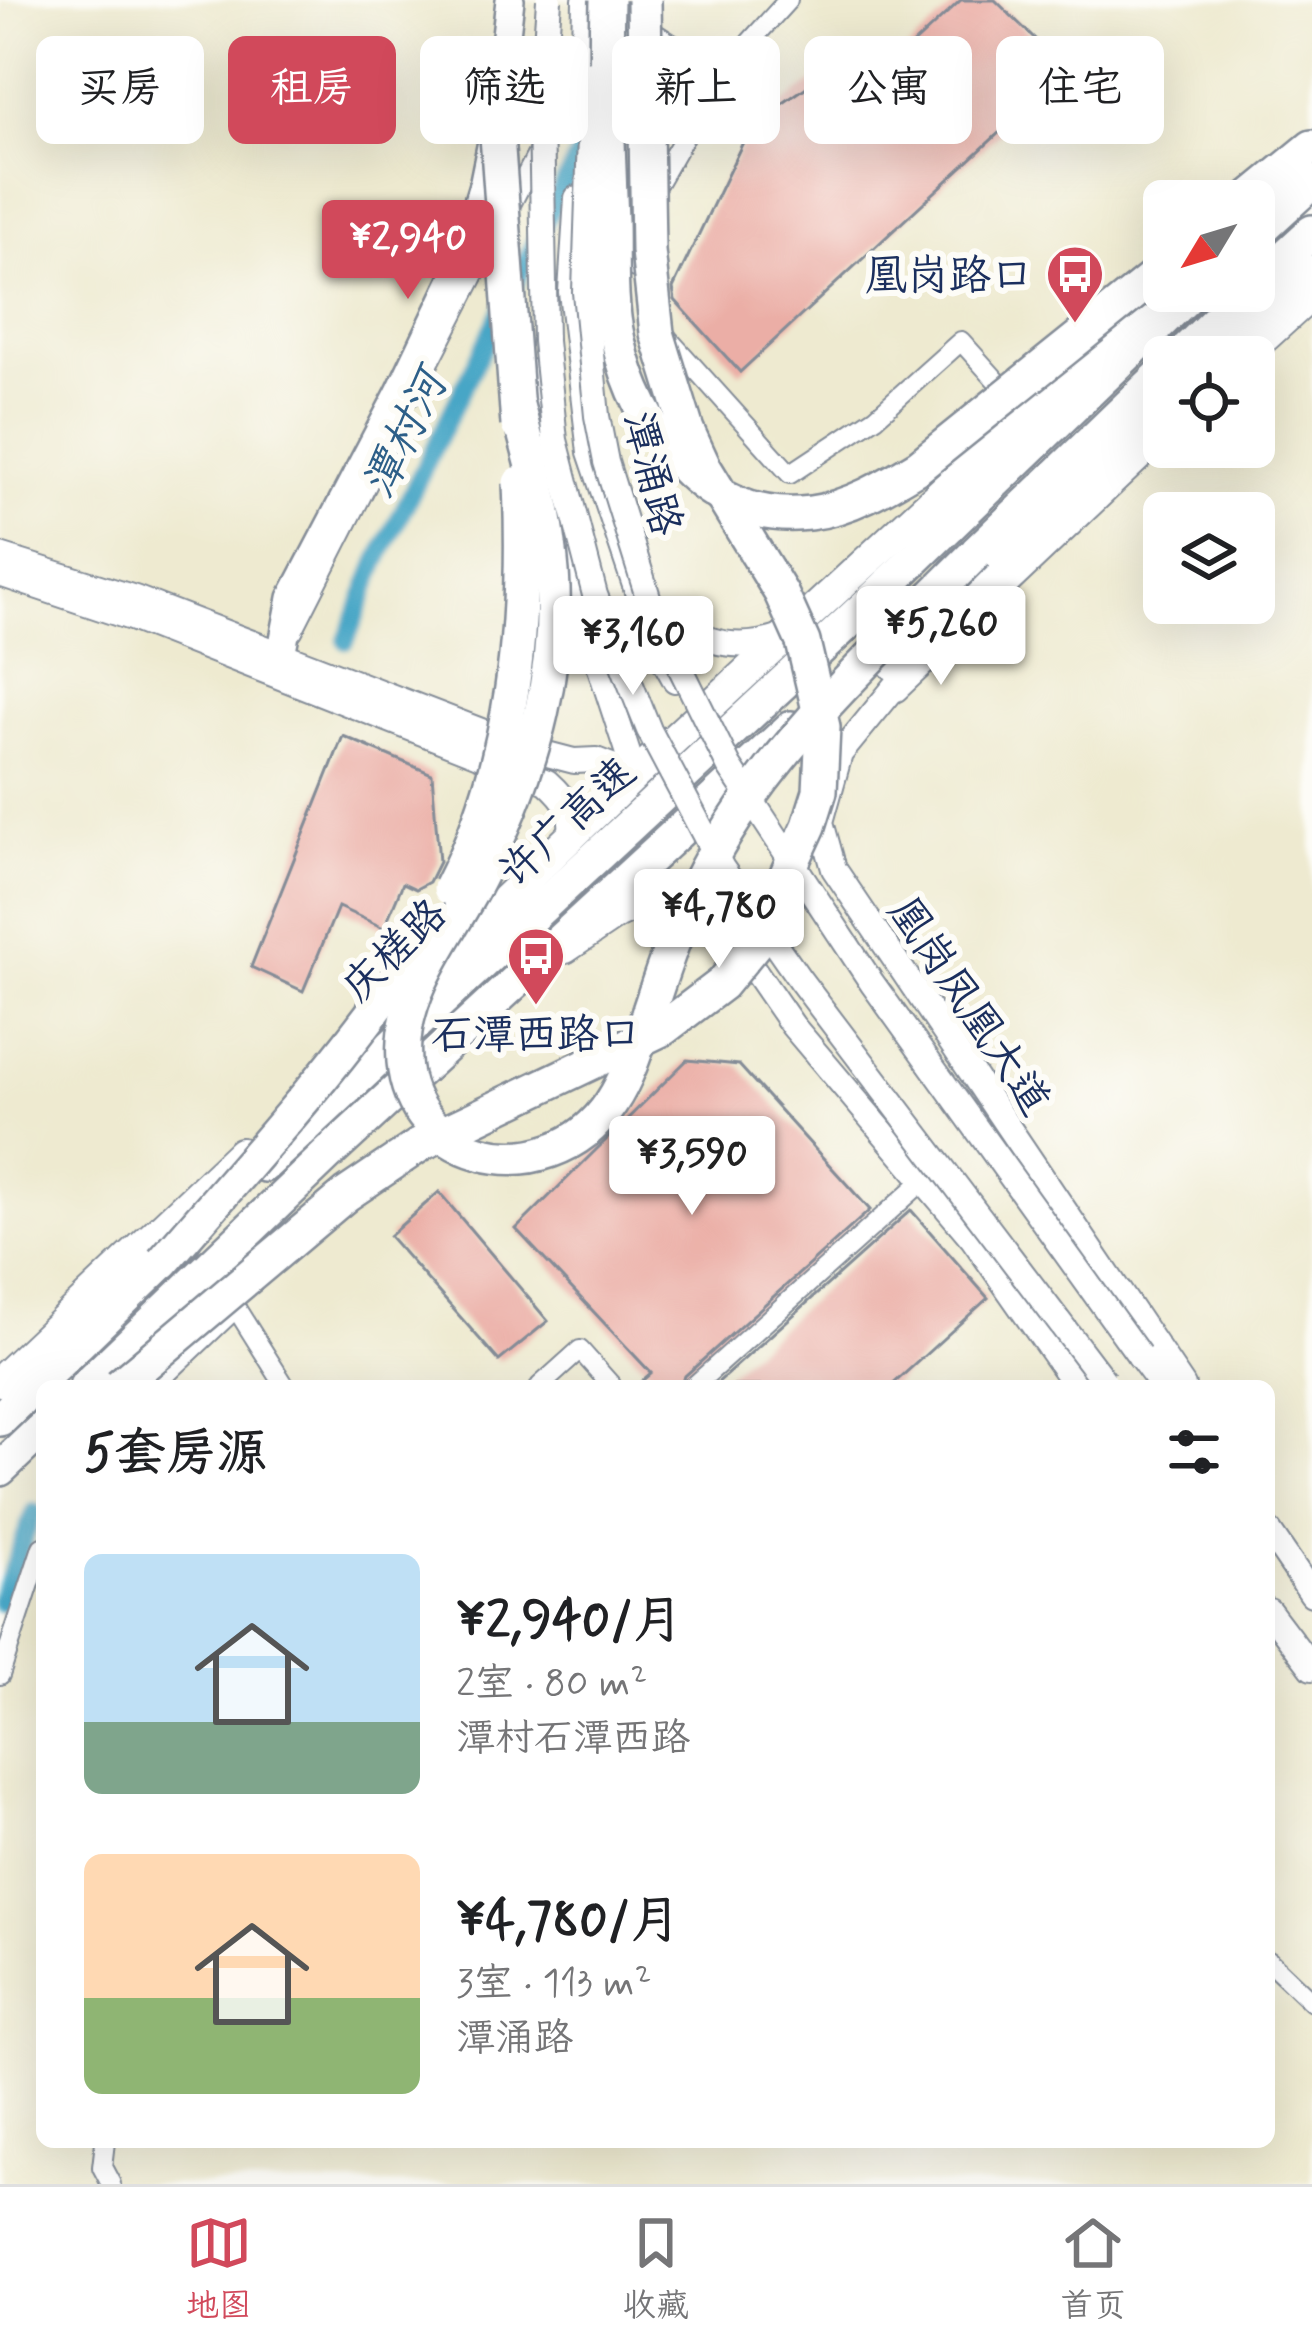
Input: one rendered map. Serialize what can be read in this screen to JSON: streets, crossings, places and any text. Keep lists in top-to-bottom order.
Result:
{
  "streets": {
    "highway": ["许广高速"],
    "main road": ["庆槎路"],
    "street": ["潭涌路", "凰岗凤凰大道"]
  },
  "water": ["潭村河"],
  "places": {
    "bus stop": ["凰岗路口", "石潭西路口"]
  },
  "north": "bottom left",
  "page": {
    "chip": [
      "买房",
      "租房",
      "筛选",
      "新上",
      "公寓",
      "住宅"
    ],
    "price": [
      "¥2,940",
      "¥5,260",
      "¥3,160",
      "¥4,780",
      "¥3,590"
    ],
    "heading": "5套房源",
    "list": [
      {
        "name": "¥2,940/月",
        "note": "2室 · 80 m² · 潭村石潭西路"
      },
      {
        "name": "¥4,780/月",
        "note": "3室 · 113 m² · 潭涌路"
      }
    ],
    "tabs": ["地图", "收藏", "首页"]
  }
}
